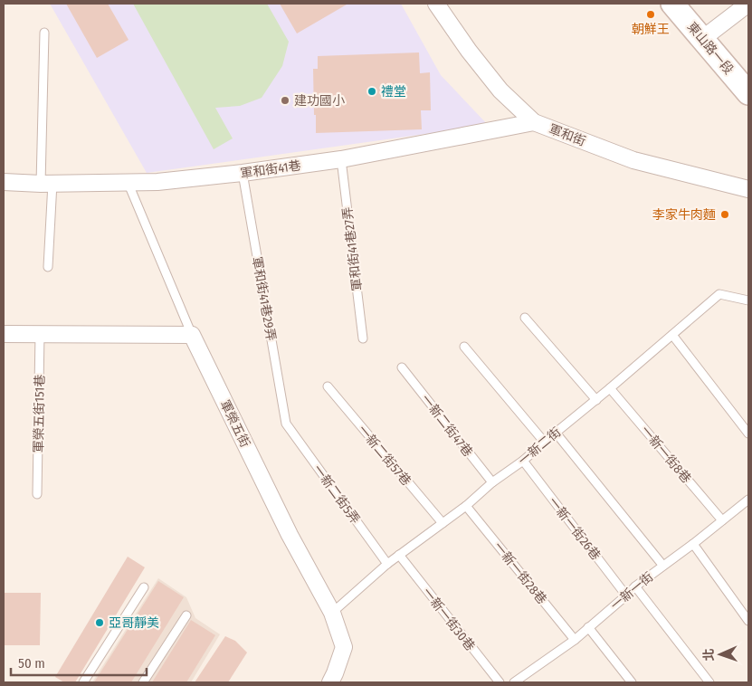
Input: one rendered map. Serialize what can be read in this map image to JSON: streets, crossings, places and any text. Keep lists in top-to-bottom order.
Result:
{
  "streets": {
    "main road": ["東山路一段"],
    "street": ["軍和街", "軍和街41巷", "軍榮五街"],
    "lane": [
      "軍和街41巷27弄",
      "軍和街41巷29弄",
      "軍榮五街151巷",
      "一新二街47巷",
      "一新二街",
      "一新一街8巷",
      "一新二街57巷",
      "一新二街5弄",
      "一新一街26巷",
      "一新一街28巷",
      "一新一街",
      "一新一街30巷"
    ]
  },
  "crossings": [
    ["軍和街", "軍和街41巷"],
    ["軍和街41巷", "軍和街41巷27弄"],
    ["軍和街41巷", "軍和街41巷29弄"],
    ["軍和街41巷29弄", "一新二街5弄"],
    ["軍榮五街", "一新二街"],
    ["一新二街47巷", "一新二街"],
    ["一新二街", "一新一街8巷"],
    ["一新二街", "一新二街57巷"],
    ["一新二街", "一新二街5弄"],
    ["一新二街", "一新一街26巷"],
    ["一新二街", "一新一街28巷"],
    ["一新二街", "一新一街30巷"],
    ["一新一街8巷", "一新一街"],
    ["一新一街26巷", "一新一街"],
    ["一新一街28巷", "一新一街"]
  ],
  "places": [
    "朝鮮王",
    "禮堂",
    "建功國小",
    "李家牛肉麵",
    "亞哥靜美"
  ],
  "scale_bar": "50 m",
  "north": "left"
}
